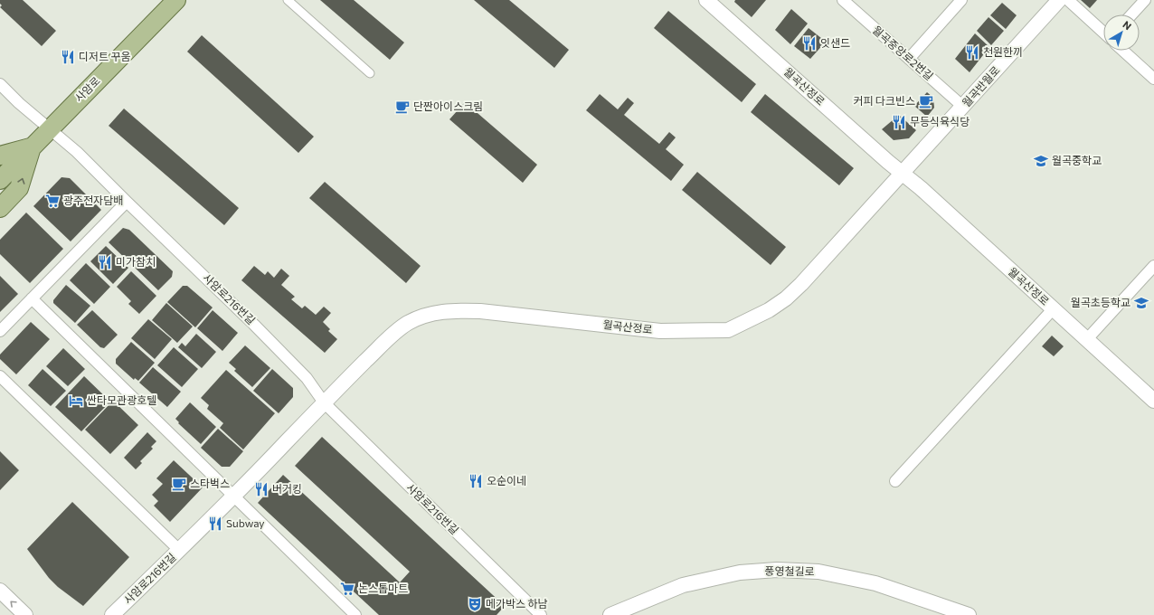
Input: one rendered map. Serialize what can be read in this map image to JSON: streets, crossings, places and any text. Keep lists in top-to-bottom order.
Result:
{
  "streets": {
    "main road": ["사암로"],
    "street": [
      "월곡중앙로2번길",
      "월곡산정로",
      "월곡반월로",
      "사암로216번길",
      "풍영철길로"
    ]
  },
  "crossings": [
    ["월곡중앙로2번길", "월곡반월로"],
    ["월곡산정로", "월곡반월로"],
    ["월곡산정로", "사암로216번길"],
    ["사암로", "사암로216번길"]
  ],
  "places": {
    "restaurant": [
      "잇샌드",
      "천원한끼",
      "디저트 꾸움",
      "무등식육식당",
      "미가참치",
      "오순이네",
      "버거킹",
      "Subway"
    ],
    "cafe": ["커피 다크빈스", "단짠아이스크림", "스타벅스"],
    "school or university": ["월곡중학교", "월곡초등학교"],
    "supermarket": ["광주전자담배", "논스톱마트"],
    "hotel": ["싼타모관광호텔"],
    "theatre": ["메가박스 하남"]
  },
  "north": "top right"
}
